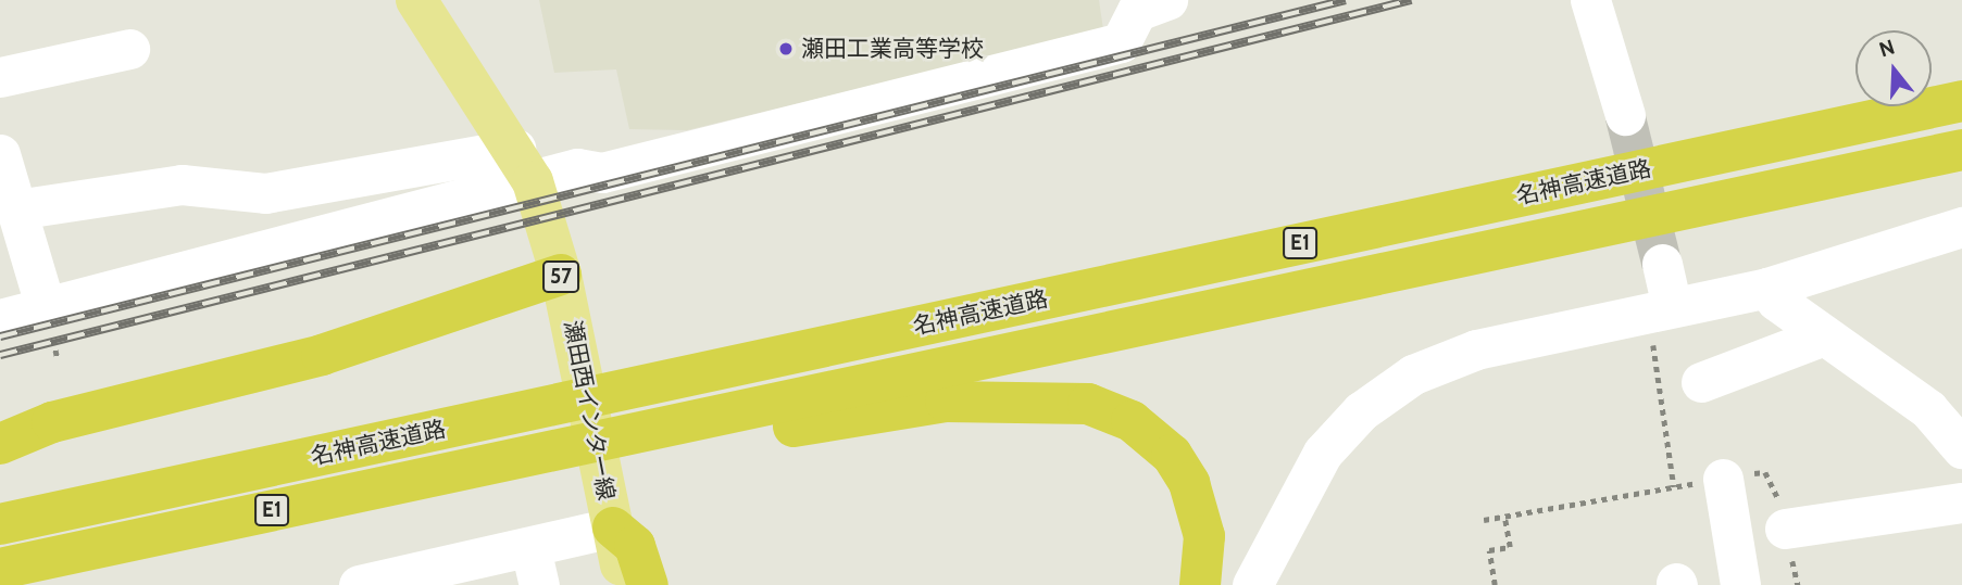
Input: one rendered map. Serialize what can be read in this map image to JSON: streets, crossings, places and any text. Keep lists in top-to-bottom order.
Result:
{
  "streets": {
    "highway": ["名神高速道路", "E1"],
    "main road": ["57", "瀬田西インター線"]
  },
  "places": ["瀬田工業高等学校"],
  "north": "top"
}
